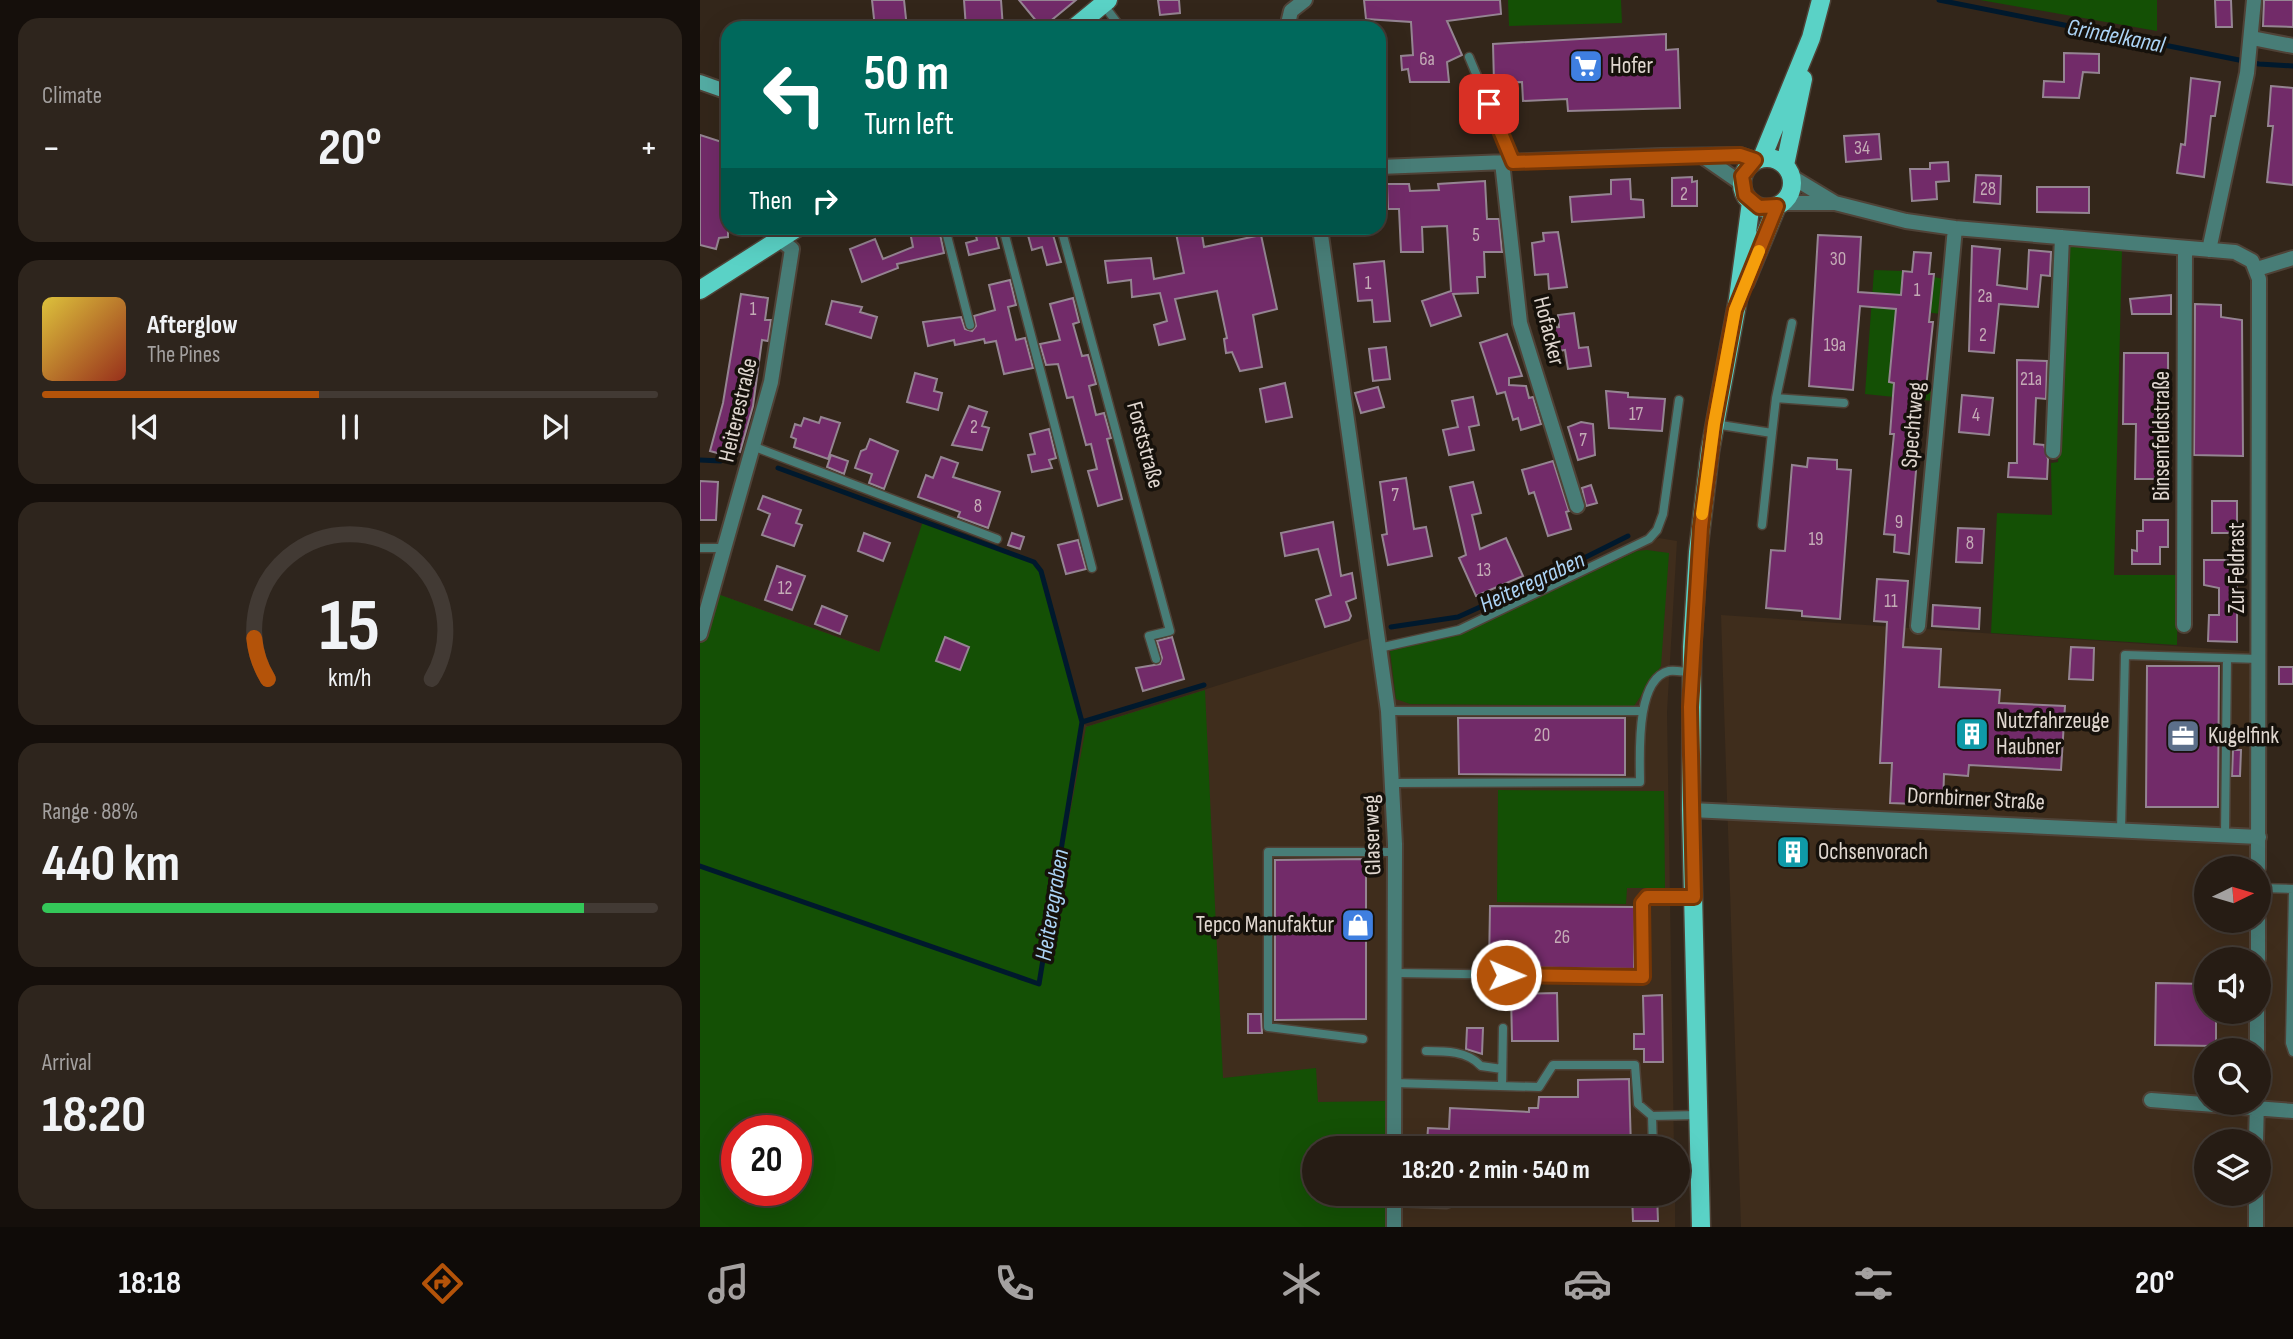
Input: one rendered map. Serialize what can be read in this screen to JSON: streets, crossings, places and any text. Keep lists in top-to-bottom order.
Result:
{
  "streets": {
    "street": [
      "Hofacker",
      "Heiterestraße",
      "Spechtweg",
      "Binsenfeldstraße",
      "Zur Feldrast",
      "Dornbirner Straße",
      "Glaserweg"
    ],
    "lane": ["Forststraße"]
  },
  "crossings": [
    ["Zur Feldrast", "Dornbirner Straße"]
  ],
  "water": ["Grindelkanal", "Heiteregraben"],
  "places": {
    "supermarket": ["Hofer"],
    "building": ["Nutzfahrzeuge Haubner", "Ochsenvorach"],
    "office": ["Kugelfink"],
    "shop": ["Tepco Manufaktur"]
  },
  "house_numbers": [
    "6a",
    "34",
    "28",
    "2",
    "5",
    "30",
    "1",
    "1",
    "2a",
    "1",
    "2",
    "19a",
    "21a",
    "17",
    "4",
    "2",
    "7",
    "7",
    "8",
    "9",
    "19",
    "8",
    "13",
    "12",
    "11",
    "20",
    "26"
  ],
  "north": "right",
  "page": {
    "tile": [
      "Climate",
      ["Range · 88%", "440 km"],
      ["Arrival", "18:20"]
    ],
    "turn": ["50 m", "Turn left"],
    "heat": ["−", "20°", "+"],
    "then": "Then",
    "song": ["Afterglow", "The Pines"],
    "limit": "20",
    "trip": "18:20 · 2 min · 540 m",
    "tabs": ["18:18", "20°"],
    "gauge": ["15", "km/h"]
  }
}
